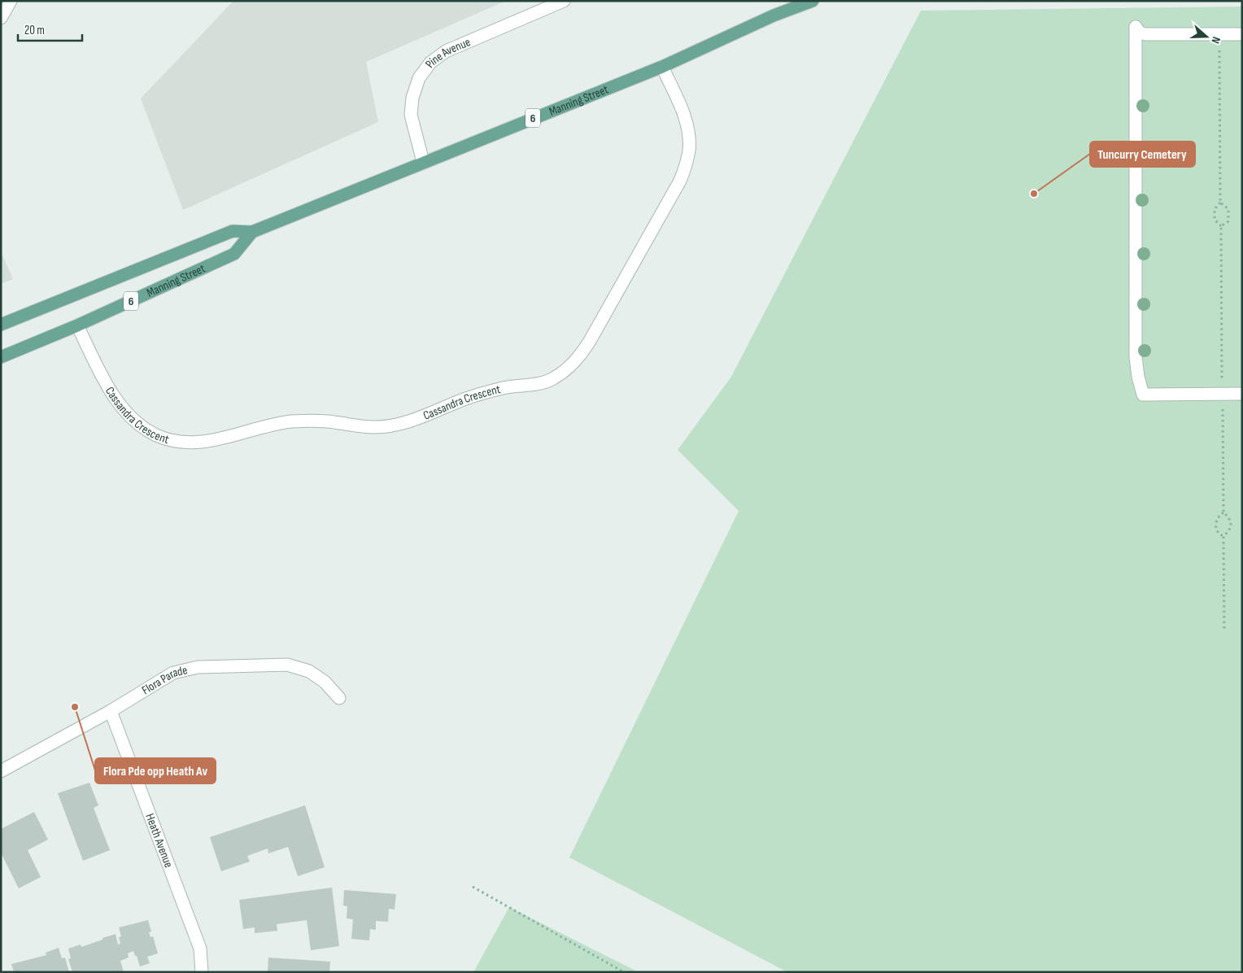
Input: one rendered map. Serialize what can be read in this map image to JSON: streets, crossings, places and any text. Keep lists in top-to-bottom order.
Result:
{
  "streets": {
    "main road": ["Manning Street", "6"],
    "street": [
      "Pine Avenue",
      "Cassandra Crescent",
      "Flora Parade",
      "Heath Avenue"
    ]
  },
  "crossings": [
    ["Pine Avenue", "Manning Street"],
    ["Manning Street", "Cassandra Crescent"],
    ["Flora Parade", "Heath Avenue"]
  ],
  "places": ["Tuncurry Cemetery", "Flora Pde opp Heath Av"],
  "scale_bar": "20 m",
  "north": "right"
}
